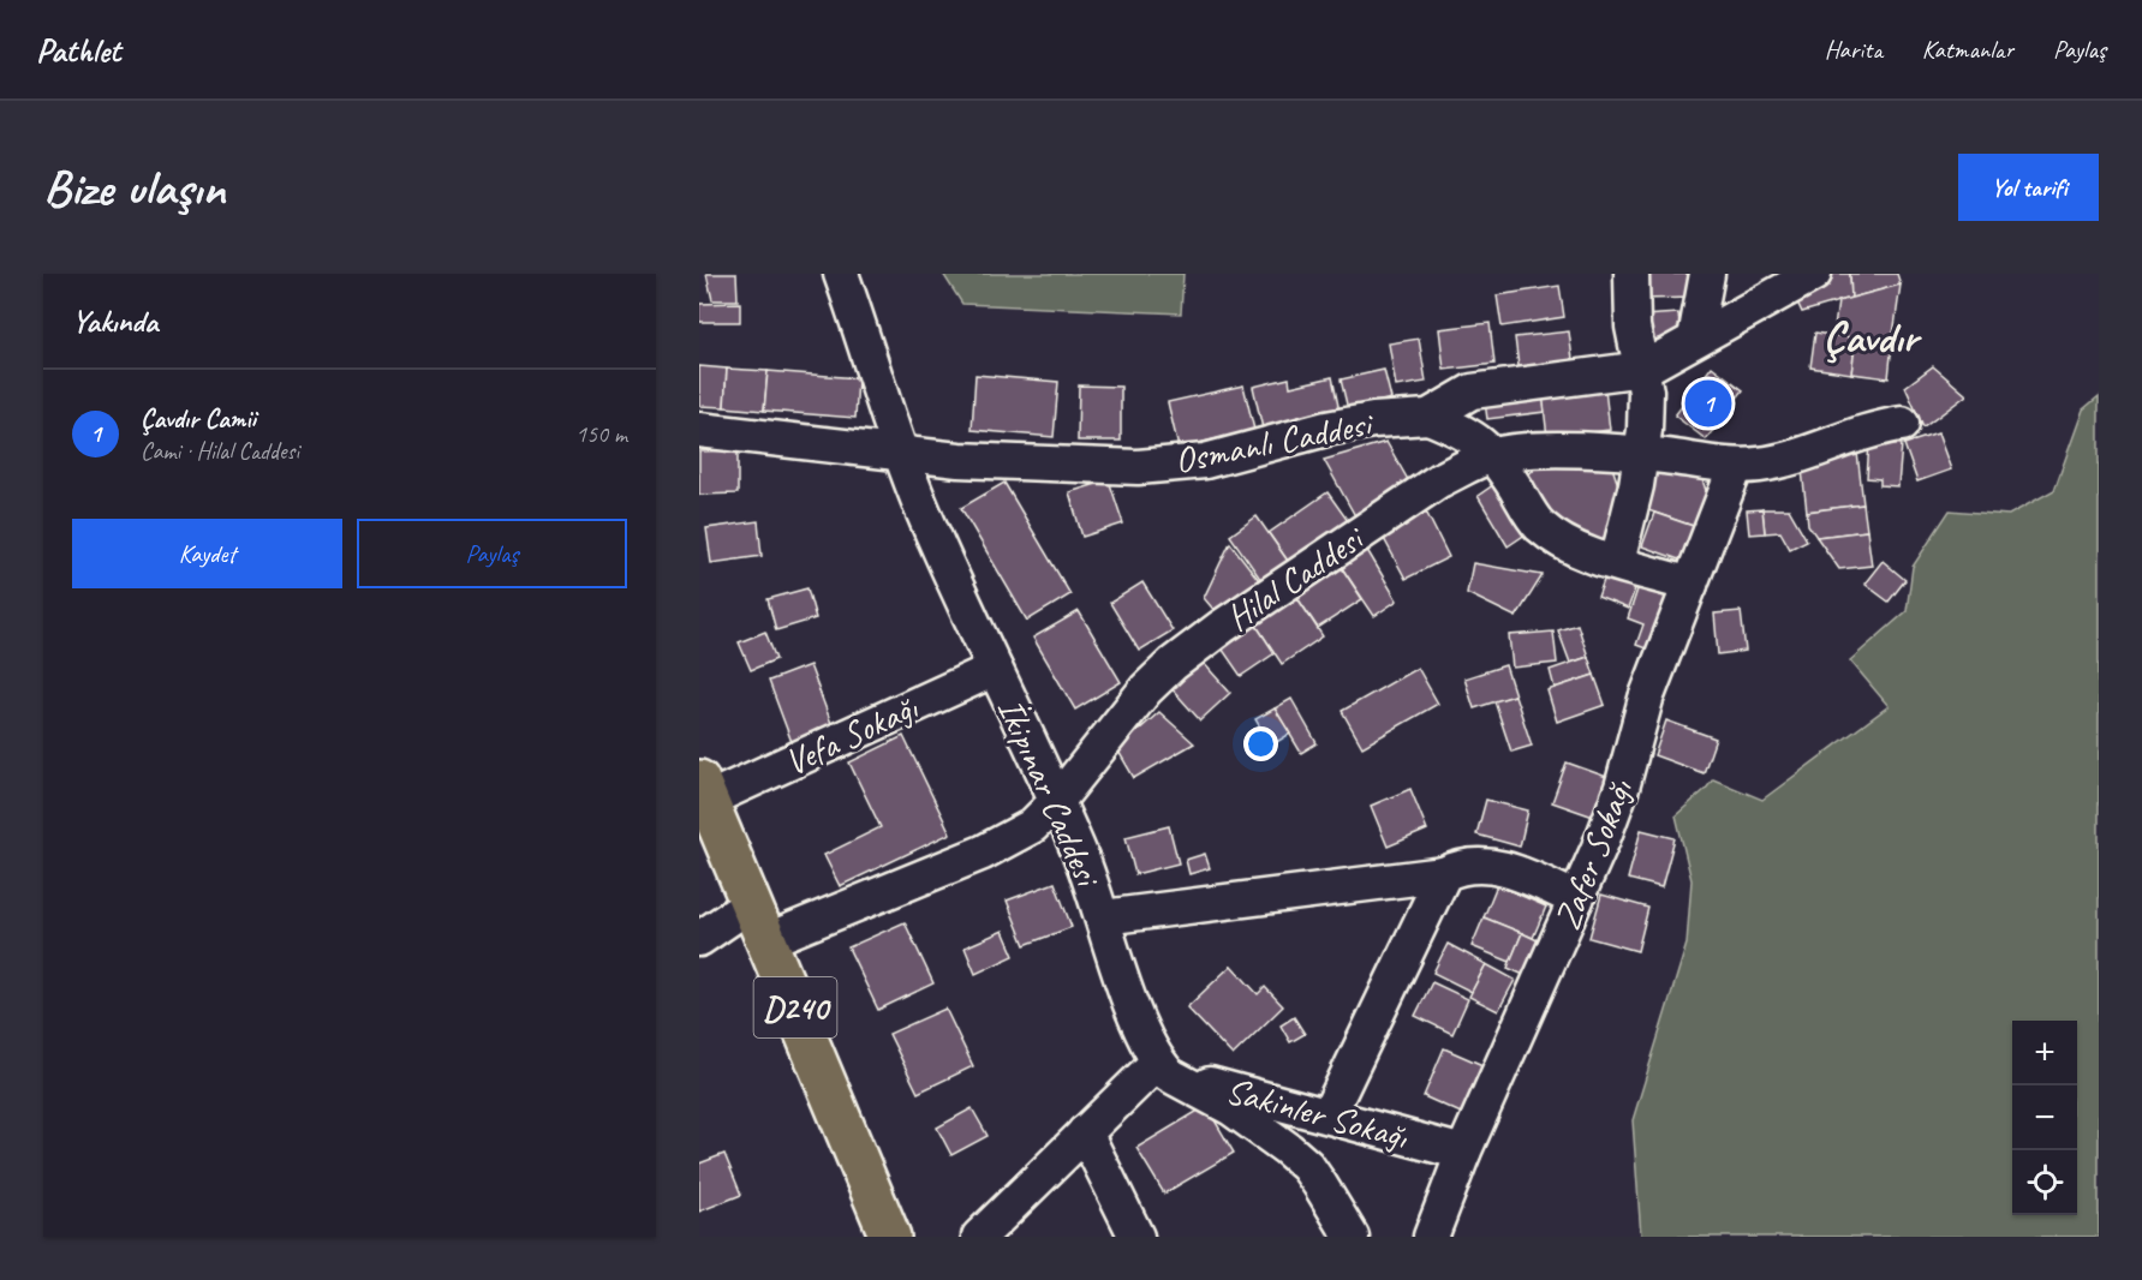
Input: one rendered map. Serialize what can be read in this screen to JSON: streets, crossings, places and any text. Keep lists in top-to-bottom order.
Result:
{
  "streets": {
    "main road": ["D240"],
    "street": [
      "Osmanlı Caddesi",
      "Hilal Caddesi",
      "Vefa Sokağı",
      "İkipınar Caddesi",
      "Zafer Sokağı",
      "Sakinler Sokağı"
    ]
  },
  "crossings": [
    ["Osmanlı Caddesi", "İkipınar Caddesi"],
    ["Hilal Caddesi", "İkipınar Caddesi"],
    ["Hilal Caddesi", "Zafer Sokağı"],
    ["Hilal Caddesi", "D240"],
    ["Vefa Sokağı", "İkipınar Caddesi"],
    ["Vefa Sokağı", "D240"],
    ["İkipınar Caddesi", "Sakinler Sokağı"],
    ["Zafer Sokağı", "Sakinler Sokağı"]
  ],
  "districts": ["Çavdır"],
  "page": {
    "header": "Pathlet",
    "nav": ["Harita", "Katmanlar", "Paylaş"],
    "buttons": [
      "Yol tarifi",
      ["Kaydet", "Paylaş"]
    ],
    "title": "Bize ulaşın",
    "heading": "Yakında",
    "list": [
      {
        "mark": "1",
        "name": "Çavdır Camii",
        "note": "Cami · Hilal Caddesi",
        "value": "150 m"
      }
    ],
    "pins": "1",
    "map_buttons": ["+", "−"]
  }
}
